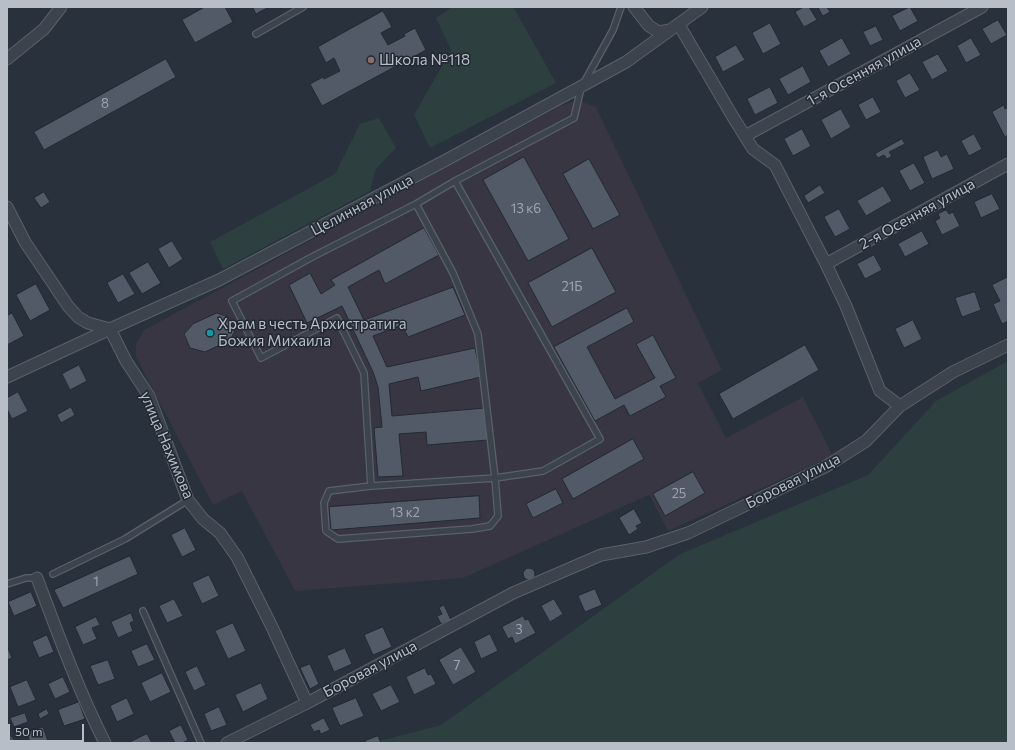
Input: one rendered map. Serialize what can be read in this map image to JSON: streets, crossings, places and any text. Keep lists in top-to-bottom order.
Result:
{
  "streets": {
    "street": [
      "1-я Осенняя улица",
      "Целинная улица",
      "2-я Осенняя улица",
      "улица Нахимова",
      "Боровая улица"
    ]
  },
  "crossings": [
    ["Целинная улица", "улица Нахимова"],
    ["улица Нахимова", "Боровая улица"]
  ],
  "places": ["Школа №118", "Храм в честь Архистратига Божия Михаила"],
  "house_numbers": [
    "8",
    "13 к6",
    "21Б",
    "25",
    "13 к2",
    "1",
    "3",
    "7"
  ],
  "scale_bar": "50 m"
}
